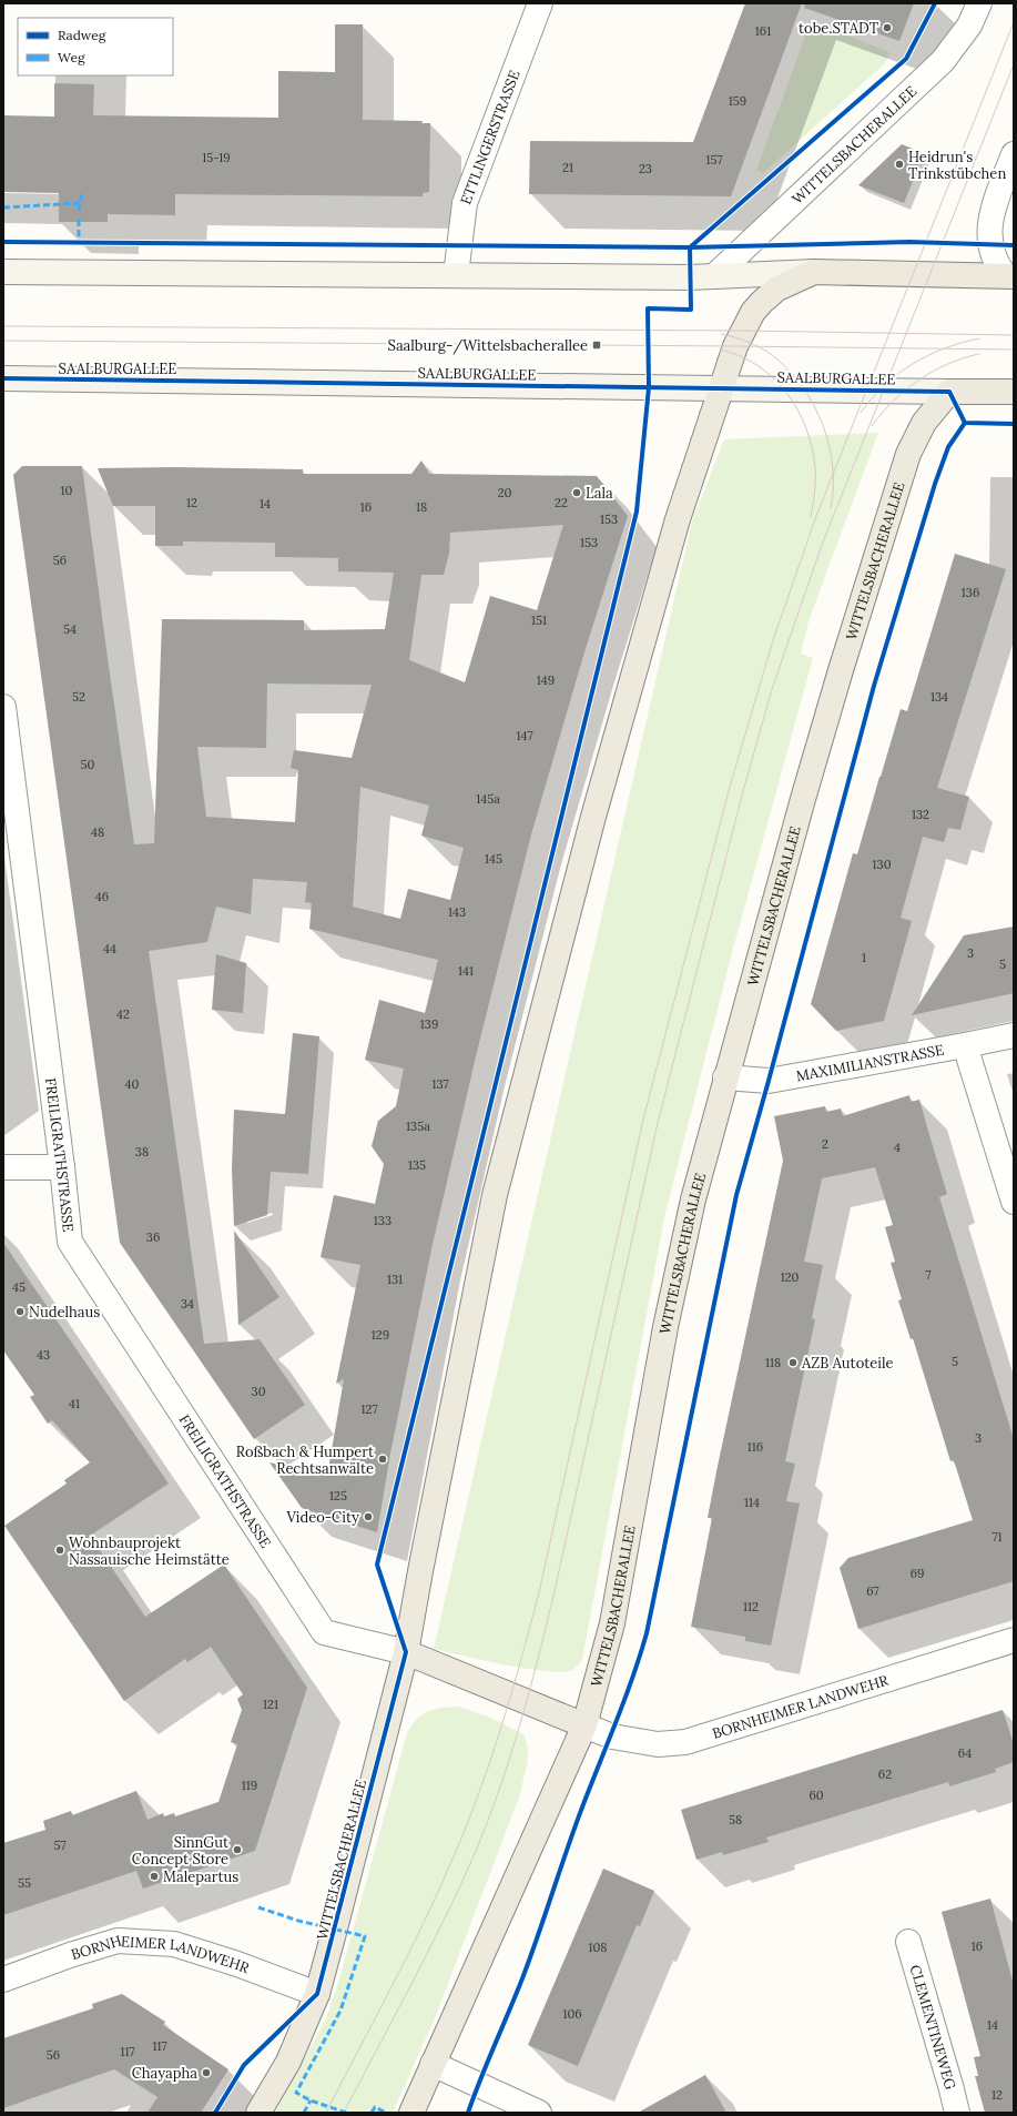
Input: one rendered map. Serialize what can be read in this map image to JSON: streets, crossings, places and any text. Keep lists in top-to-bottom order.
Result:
{
  "streets": {
    "main road": ["WITTELSBACHERALLEE", "SAALBURGALLEE"],
    "street": [
      "ETTLINGERSTRASSE",
      "MAXIMILIANSTRASSE",
      "FREILIGRATHSTRASSE",
      "BORNHEIMER LANDWEHR",
      "CLEMENTINEWEG"
    ]
  },
  "crossings": [
    ["WITTELSBACHERALLEE", "SAALBURGALLEE"],
    ["WITTELSBACHERALLEE", "MAXIMILIANSTRASSE"],
    ["WITTELSBACHERALLEE", "FREILIGRATHSTRASSE"],
    ["WITTELSBACHERALLEE", "BORNHEIMER LANDWEHR"]
  ],
  "places": {
    "other": [
      "tobe.STADT",
      "Heidrun's Trinkstübchen",
      "Lala",
      "Nudelhaus",
      "AZB Autoteile",
      "Roßbach & Humpert Rechtsanwälte",
      "Video-City",
      "Wohnbauprojekt Nassauische Heimstätte",
      "SinnGut Concept Store",
      "Malepartus",
      "Chayapha"
    ],
    "transit": ["Saalburg-/Wittelsbacherallee"]
  },
  "house_numbers": [
    "161",
    "159",
    "15-19",
    "157",
    "21",
    "23",
    "10",
    "20",
    "12",
    "22",
    "14",
    "16",
    "18",
    "153",
    "153",
    "56",
    "136",
    "151",
    "54",
    "149",
    "52",
    "134",
    "147",
    "50",
    "145a",
    "132",
    "48",
    "145",
    "130",
    "46",
    "143",
    "44",
    "3",
    "1",
    "5",
    "141",
    "42",
    "139",
    "40",
    "137",
    "135a",
    "2",
    "4",
    "38",
    "135",
    "133",
    "36",
    "7",
    "120",
    "131",
    "45",
    "34",
    "129",
    "43",
    "5",
    "118",
    "30",
    "41",
    "127",
    "3",
    "116",
    "125",
    "114",
    "71",
    "69",
    "67",
    "112",
    "121",
    "64",
    "62",
    "119",
    "60",
    "58",
    "57",
    "55",
    "16",
    "108",
    "106",
    "14",
    "117",
    "117",
    "56",
    "12"
  ],
  "legend": ["Radweg", "Weg"]
}
